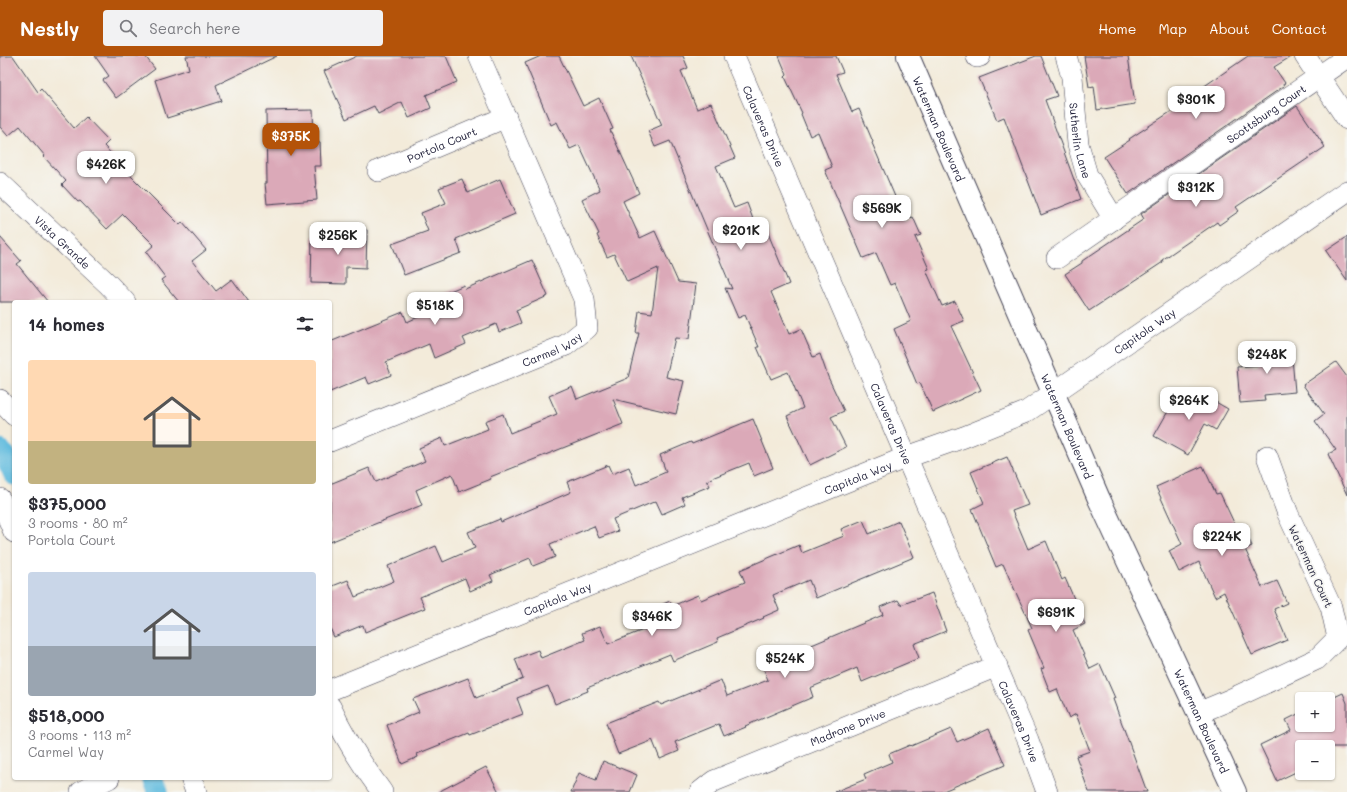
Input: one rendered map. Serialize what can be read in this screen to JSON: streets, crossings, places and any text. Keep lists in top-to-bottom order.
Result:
{
  "streets": {
    "main road": ["Waterman Boulevard"],
    "street": [
      "Scottsburg Court",
      "Calaveras Drive",
      "Sutherlin Lane",
      "Portola Court",
      "Vista Grande",
      "Capitola Way",
      "Carmel Way",
      "Waterman Court",
      "Madrone Drive"
    ]
  },
  "crossings": [
    ["Scottsburg Court", "Sutherlin Lane"],
    ["Calaveras Drive", "Capitola Way"],
    ["Calaveras Drive", "Madrone Drive"],
    ["Waterman Boulevard", "Capitola Way"],
    ["Waterman Boulevard", "Waterman Court"],
    ["Portola Court", "Carmel Way"]
  ],
  "page": {
    "header": "Nestly",
    "search": "Search here",
    "nav": [
      "Home",
      "Map",
      "About",
      "Contact"
    ],
    "price": [
      "$301K",
      "$375K",
      "$426K",
      "$312K",
      "$569K",
      "$201K",
      "$256K",
      "$518K",
      "$248K",
      "$264K",
      "$224K",
      "$691K",
      "$346K",
      "$524K"
    ],
    "heading": "14 homes",
    "list": [
      {
        "name": "$375,000",
        "note": "3 rooms · 80 m² · Portola Court"
      },
      {
        "name": "$518,000",
        "note": "3 rooms · 113 m² · Carmel Way"
      }
    ],
    "map_buttons": ["+", "−"]
  }
}
